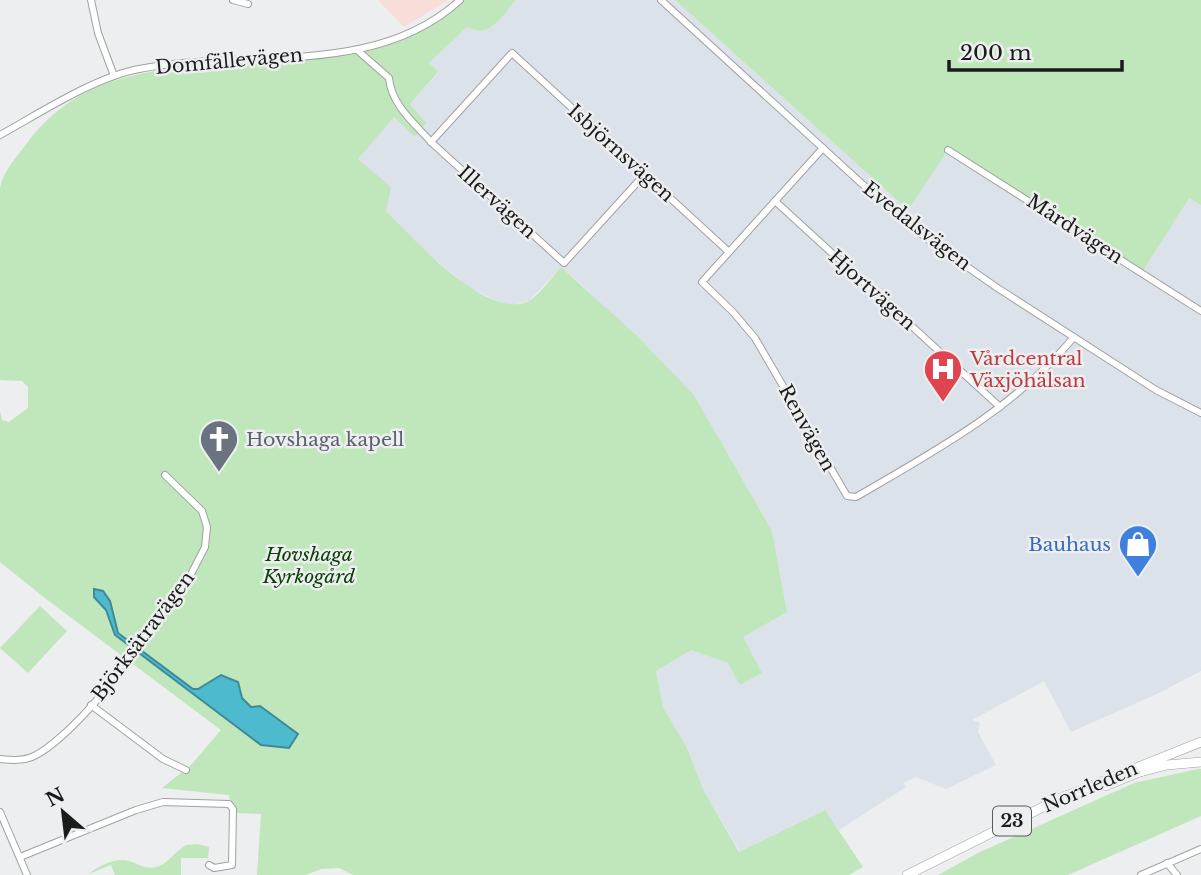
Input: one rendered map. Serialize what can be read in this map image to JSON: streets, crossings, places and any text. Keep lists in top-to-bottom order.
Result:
{
  "streets": {
    "highway": ["Norrleden", "23"],
    "street": [
      "Domfällevägen",
      "Isbjörnsvägen",
      "Illervägen",
      "Evedalsvägen",
      "Mårdvägen",
      "Hjortvägen",
      "Renvägen",
      "Björksätravägen"
    ]
  },
  "crossings": [
    ["Isbjörnsvägen", "Illervägen"],
    ["Isbjörnsvägen", "Renvägen"],
    ["Evedalsvägen", "Renvägen"],
    ["Hjortvägen", "Renvägen"],
    ["Norrleden", "23"]
  ],
  "parks": ["Hovshaga Kyrkogård"],
  "places": {
    "hospital": ["Vårdcentral Växjöhälsan"],
    "church": ["Hovshaga kapell"],
    "shop": ["Bauhaus"]
  },
  "scale_bar": "200 m",
  "north": "top left"
}
